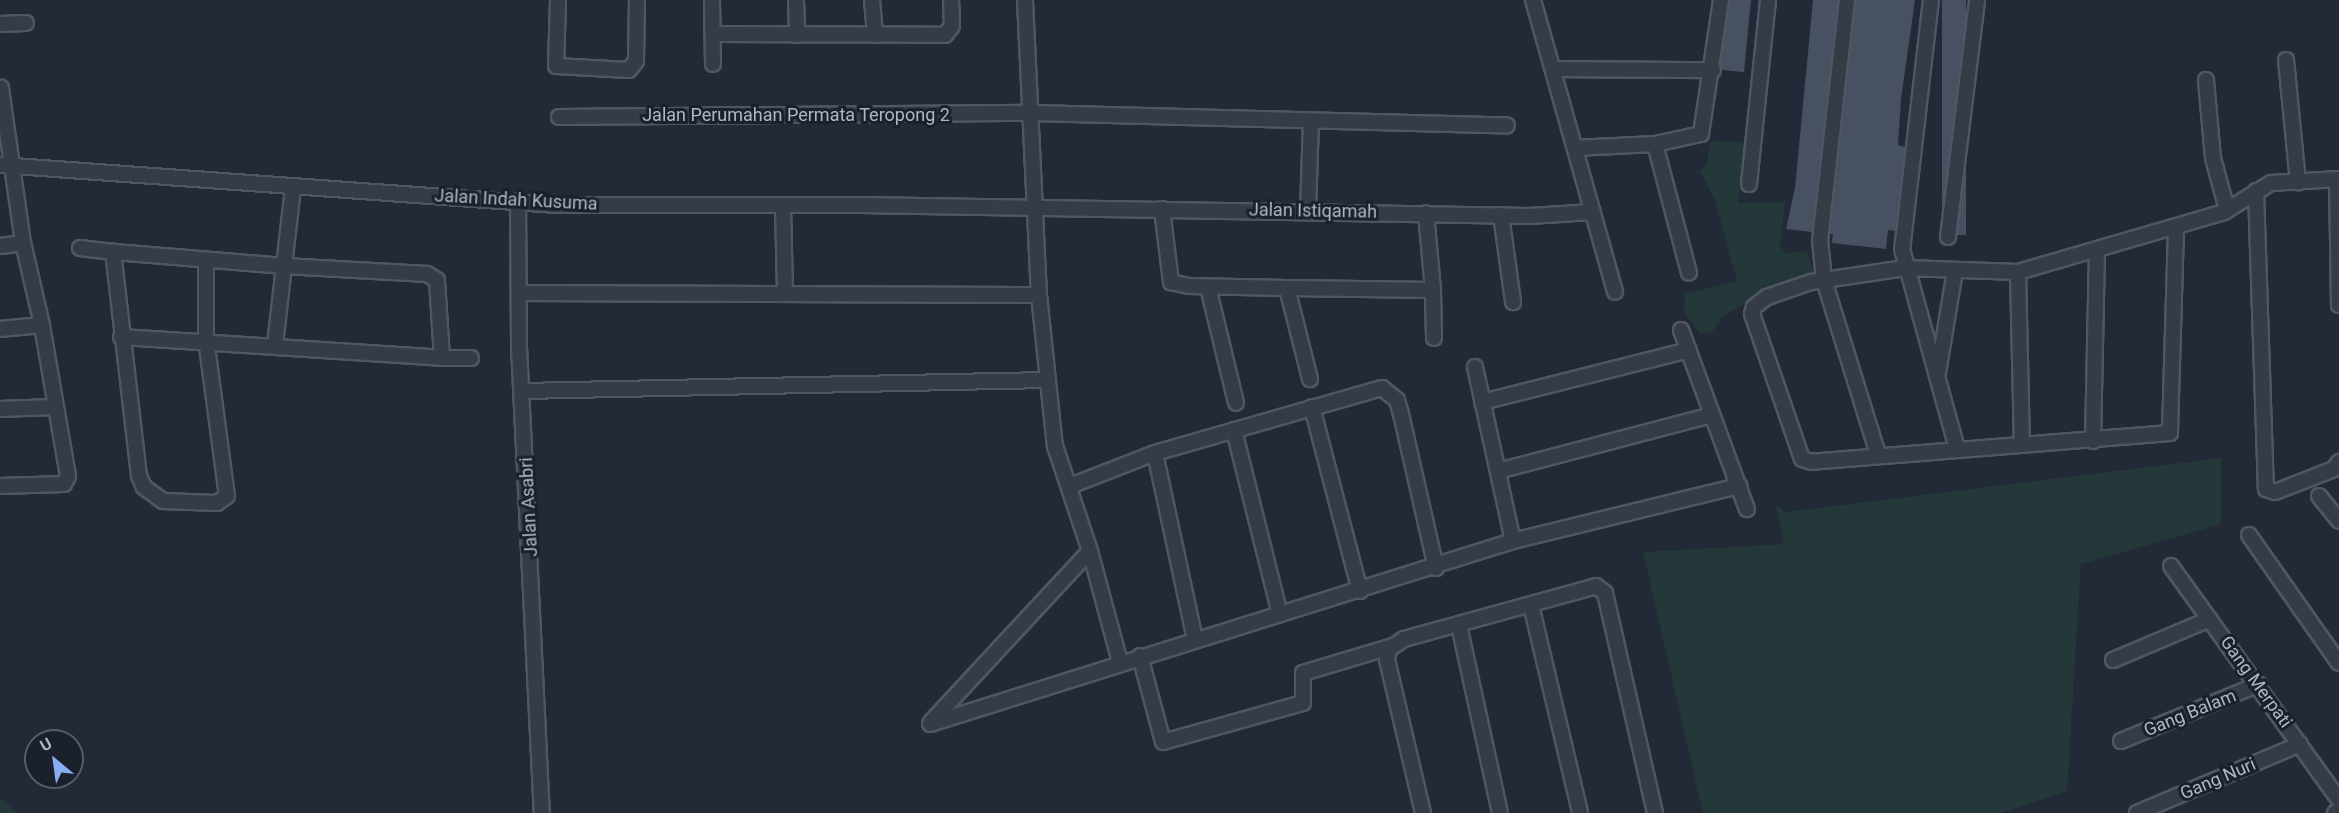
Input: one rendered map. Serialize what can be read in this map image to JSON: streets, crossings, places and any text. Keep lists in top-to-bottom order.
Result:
{
  "streets": {
    "street": [
      "Jalan Perumahan Permata Teropong 2",
      "Jalan Indah Kusuma",
      "Jalan Istiqamah",
      "Jalan Asabri",
      "Gang Merpati",
      "Gang Balam",
      "Gang Nuri"
    ]
  },
  "crossings": [
    ["Jalan Indah Kusuma", "Jalan Istiqamah"],
    ["Jalan Indah Kusuma", "Jalan Asabri"],
    ["Gang Merpati", "Gang Balam"],
    ["Gang Merpati", "Gang Nuri"]
  ],
  "north": "top left"
}
